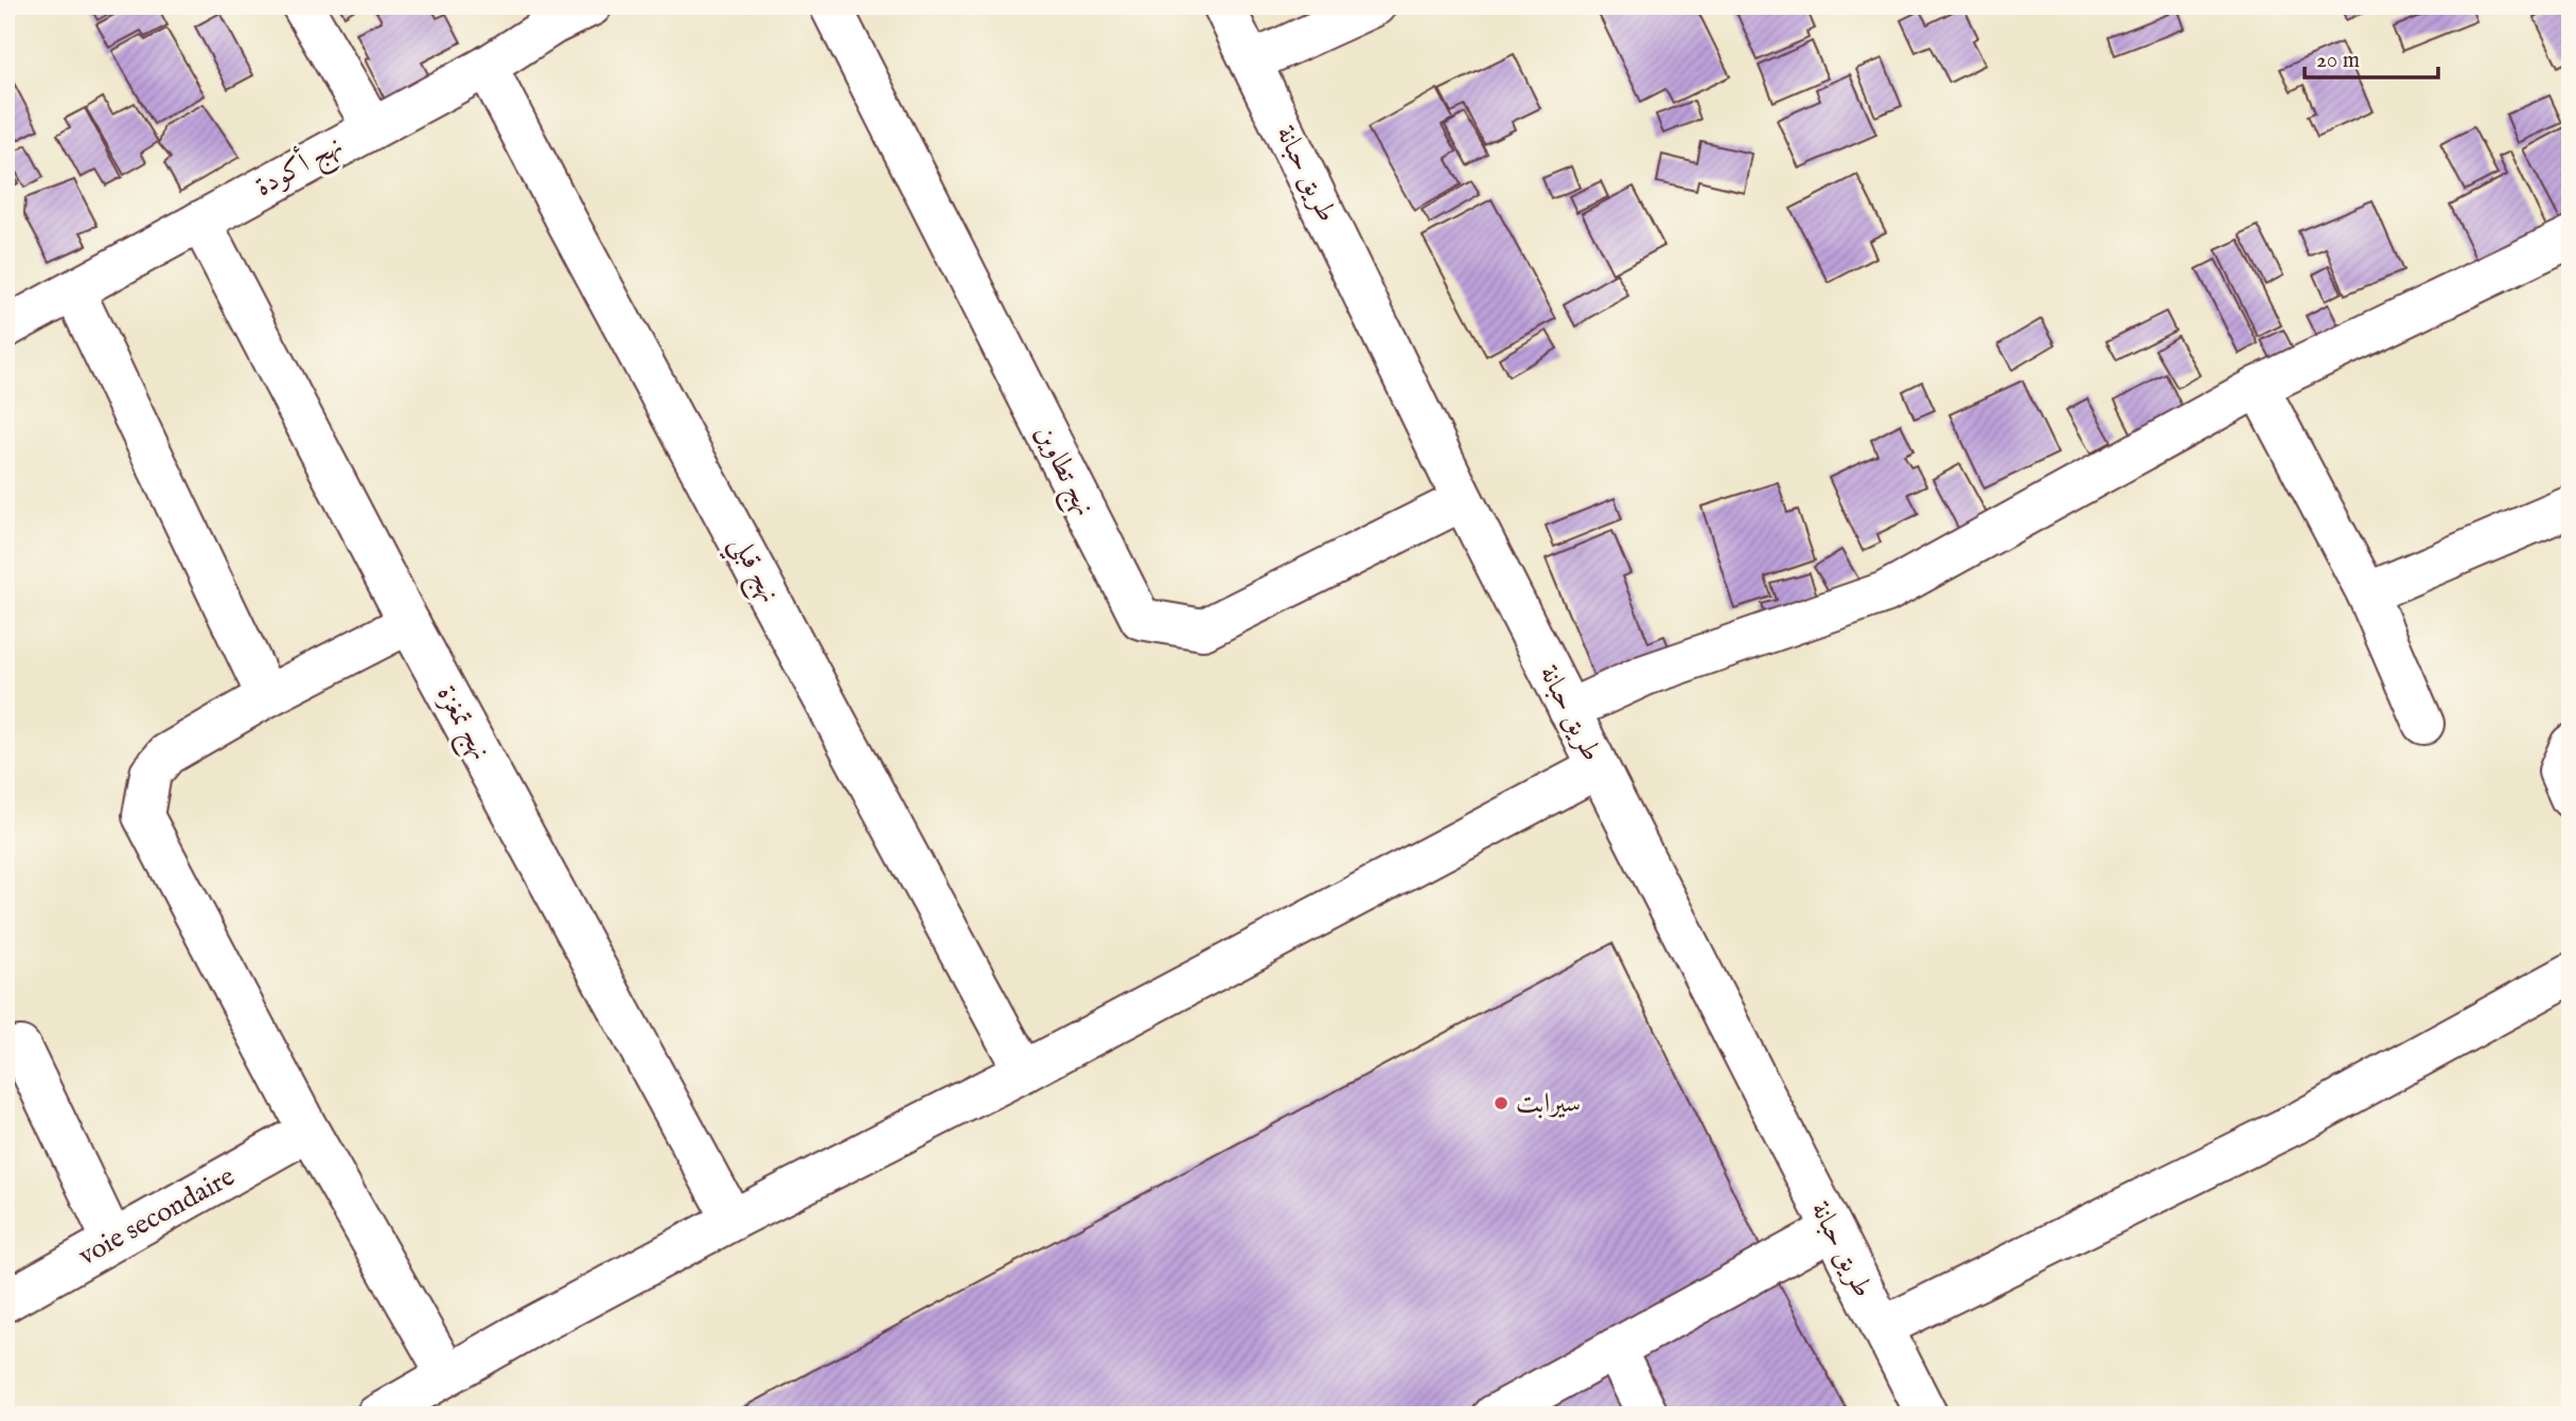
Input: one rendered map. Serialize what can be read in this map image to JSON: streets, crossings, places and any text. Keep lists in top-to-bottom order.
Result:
{
  "streets": {
    "street": [
      "نهج أكودة",
      "طريق حبانة",
      "نهج تطاوين",
      "نهج قبلي",
      "نهج تمغزة",
      "voie secondaire"
    ]
  },
  "crossings": [
    ["نهج أكودة", "نهج قبلي"],
    ["نهج أكودة", "نهج تمغزة"],
    ["طريق حبانة", "نهج تطاوين"]
  ],
  "places": ["سيرابت"],
  "scale_bar": "20 m"
}
